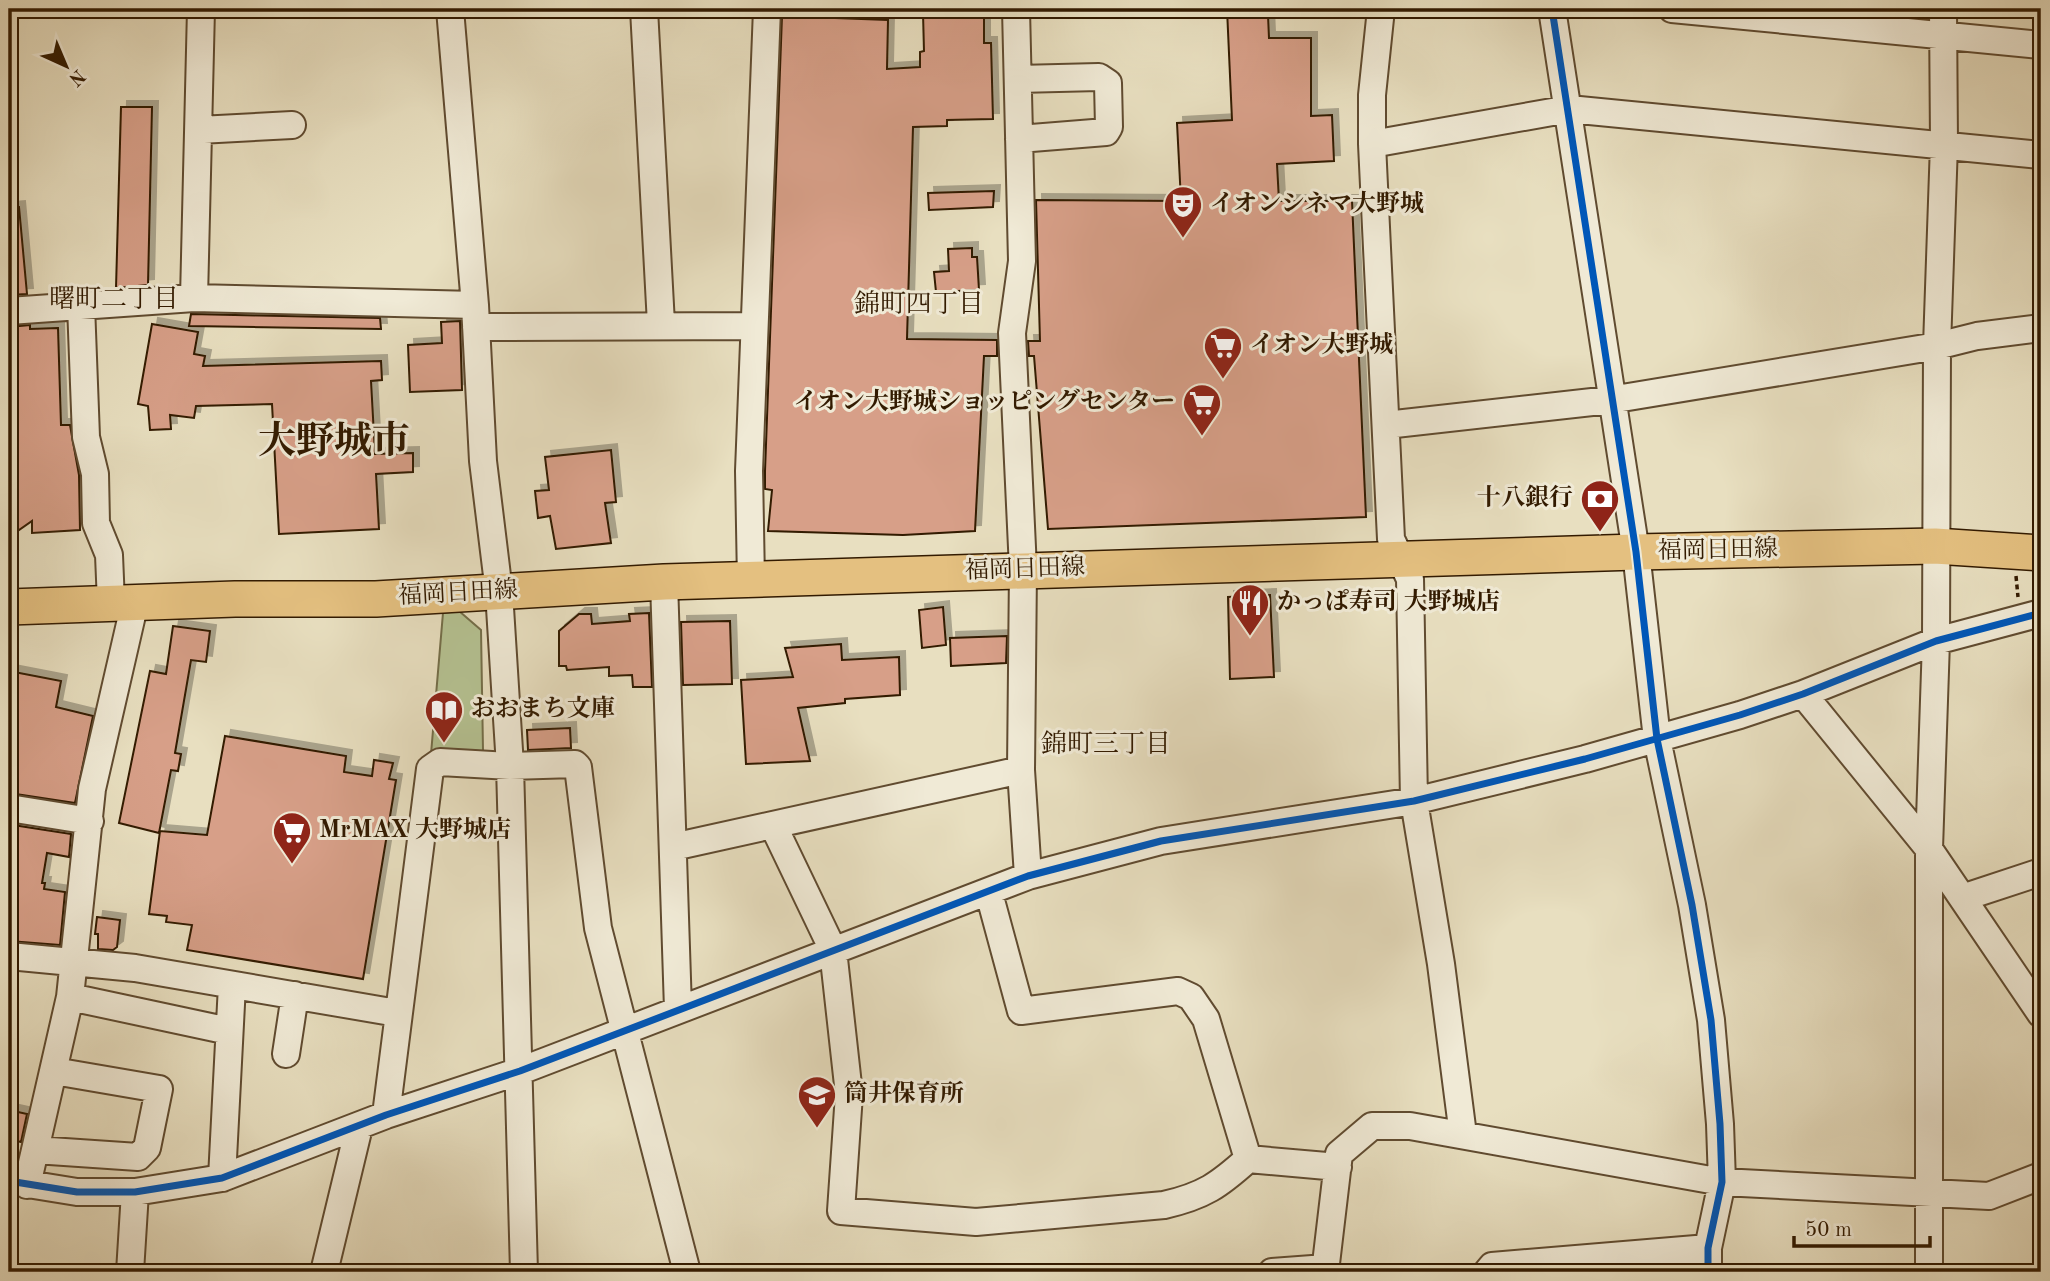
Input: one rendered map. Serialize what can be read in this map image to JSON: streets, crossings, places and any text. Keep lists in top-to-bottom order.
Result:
{
  "streets": {
    "main road": ["福岡日田線"]
  },
  "districts": [
    "曙町二丁目",
    "錦町四丁目",
    "大野城市",
    "錦町三丁目"
  ],
  "places": {
    "theatre": ["イオンシネマ大野城"],
    "supermarket": ["イオン大野城", "イオン大野城ショッピングセンター", "MrMAX 大野城店"],
    "bank": ["十八銀行"],
    "restaurant": ["かっぱ寿司 大野城店"],
    "library": ["おおまち文庫"],
    "school or university": ["筒井保育所"]
  },
  "scale_bar": "50 m",
  "north": "bottom right"
}
